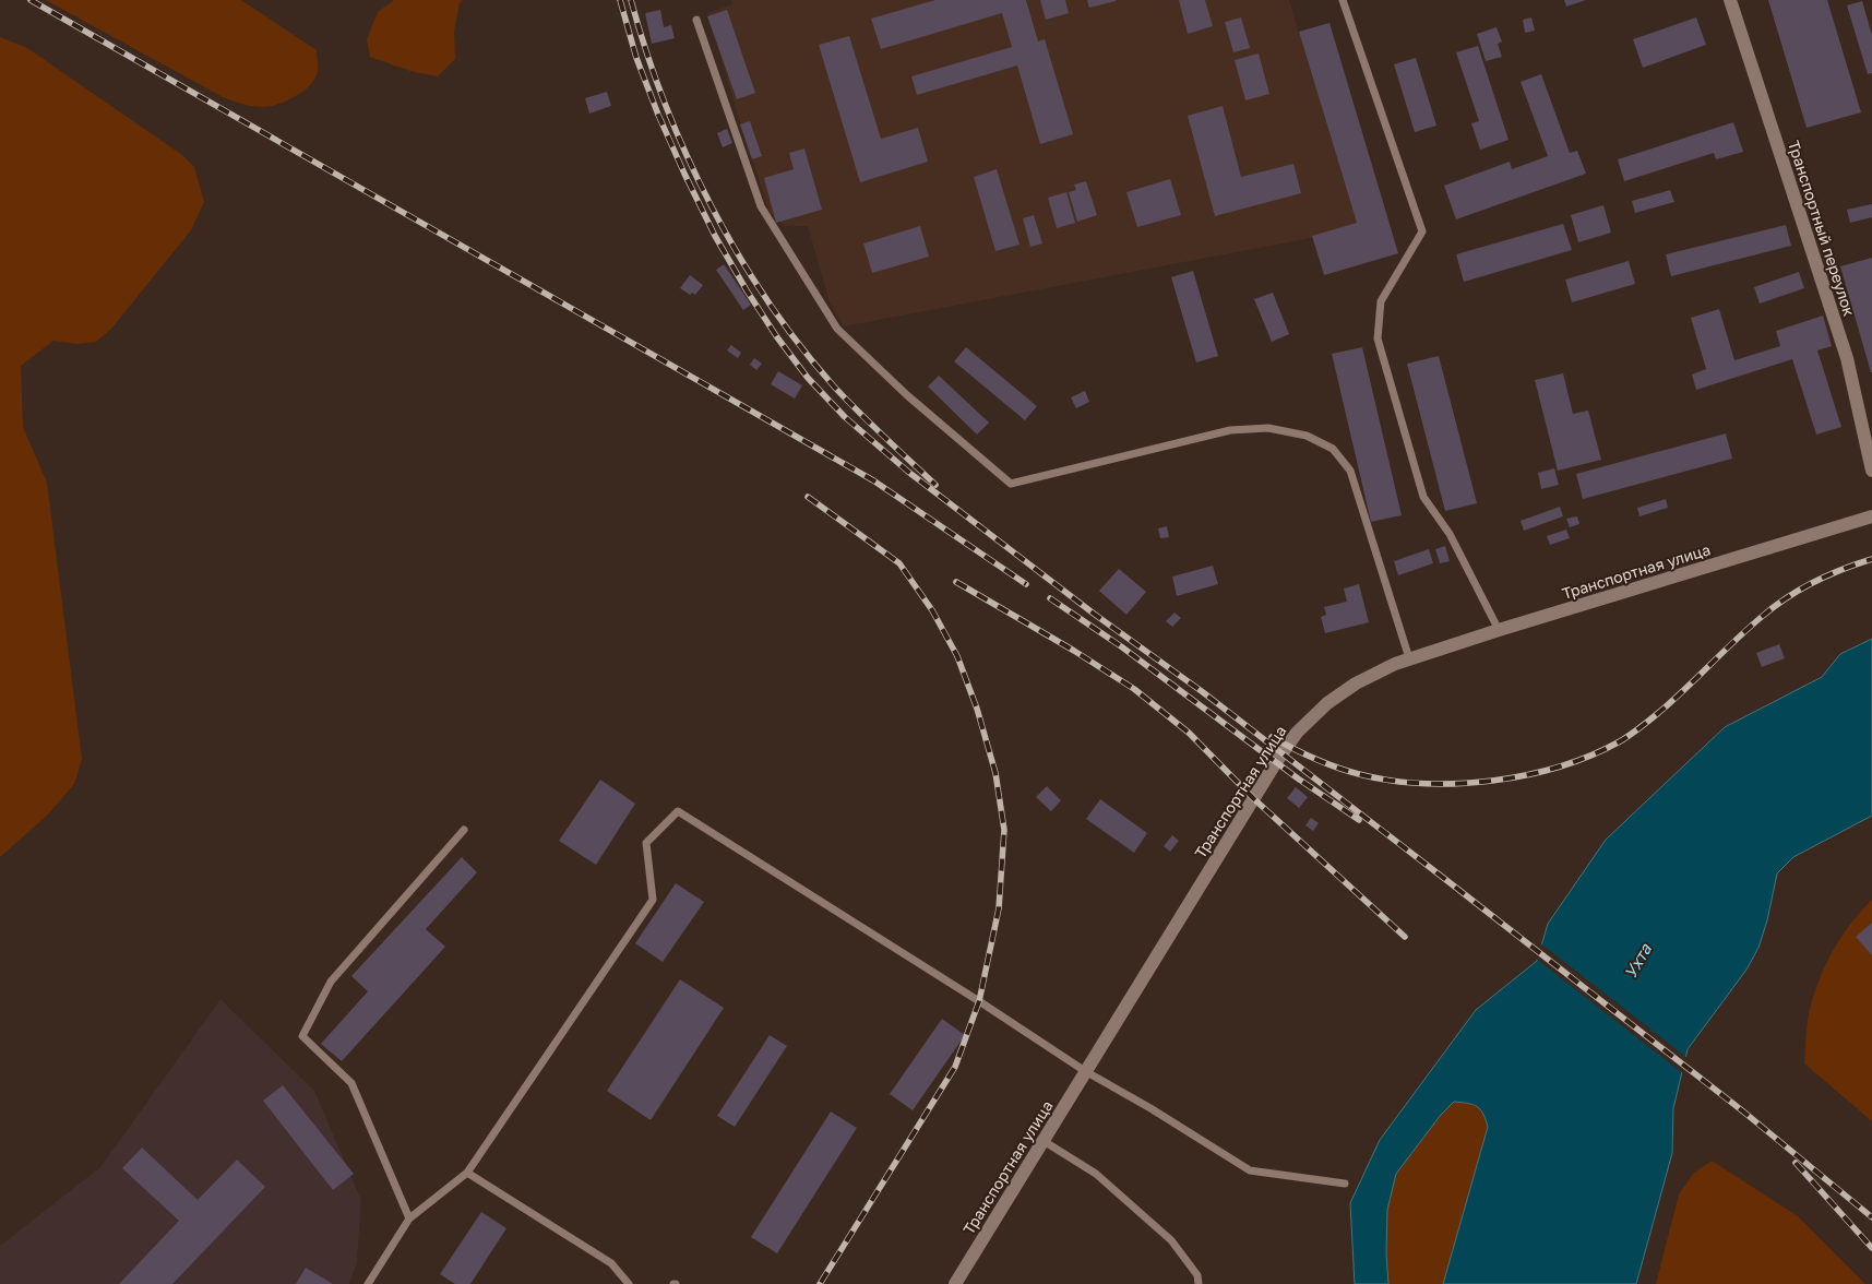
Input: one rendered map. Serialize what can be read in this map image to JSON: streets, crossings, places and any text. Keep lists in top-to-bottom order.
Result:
{
  "streets": {
    "street": ["Транспортный переулок", "Транспортная улица"]
  },
  "water": ["Ухта"]
}
